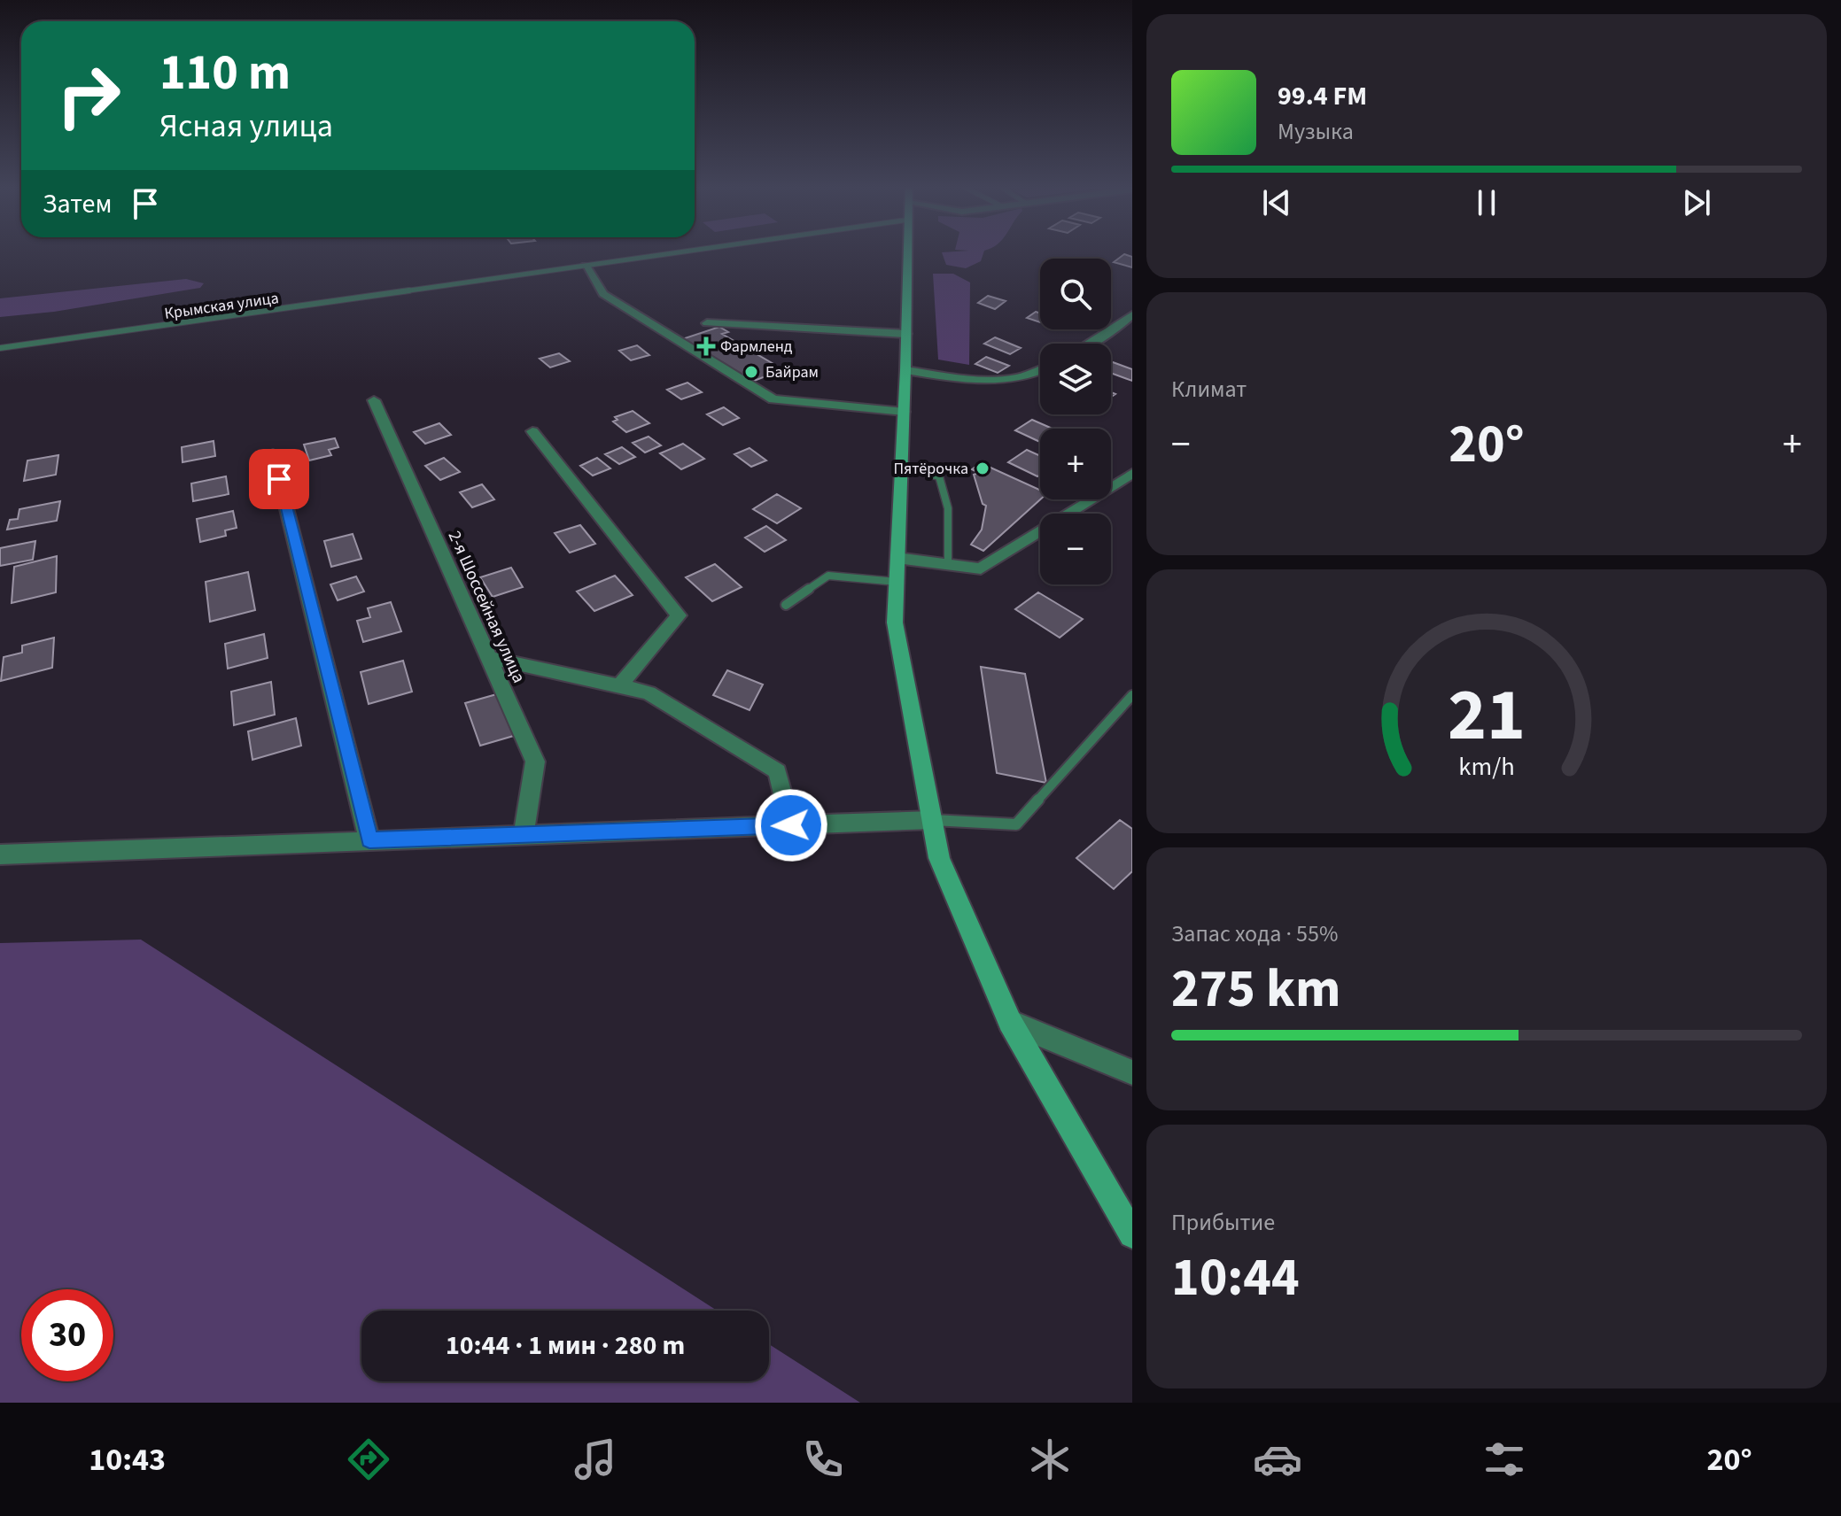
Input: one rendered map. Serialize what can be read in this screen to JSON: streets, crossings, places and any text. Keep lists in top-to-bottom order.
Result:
{
  "streets": {
    "street": ["2-я Шоссейная улица"],
    "lane": ["Крымская улица"]
  },
  "places": {
    "health": ["Фармленд"],
    "other": ["Байрам", "Пятёрочка"]
  },
  "page": {
    "turn": ["110 m", "Ясная улица"],
    "song": ["99.4 FM", "Музыка"],
    "then": "Затем",
    "map_buttons": ["+", "−"],
    "tile": [
      "Климат",
      ["Запас хода · 55%", "275 km"],
      ["Прибытие", "10:44"]
    ],
    "heat": ["−", "20°", "+"],
    "limit": "30",
    "trip": "10:44 · 1 мин · 280 m",
    "tabs": ["10:43", "20°"],
    "gauge": ["21", "km/h"]
  }
}
